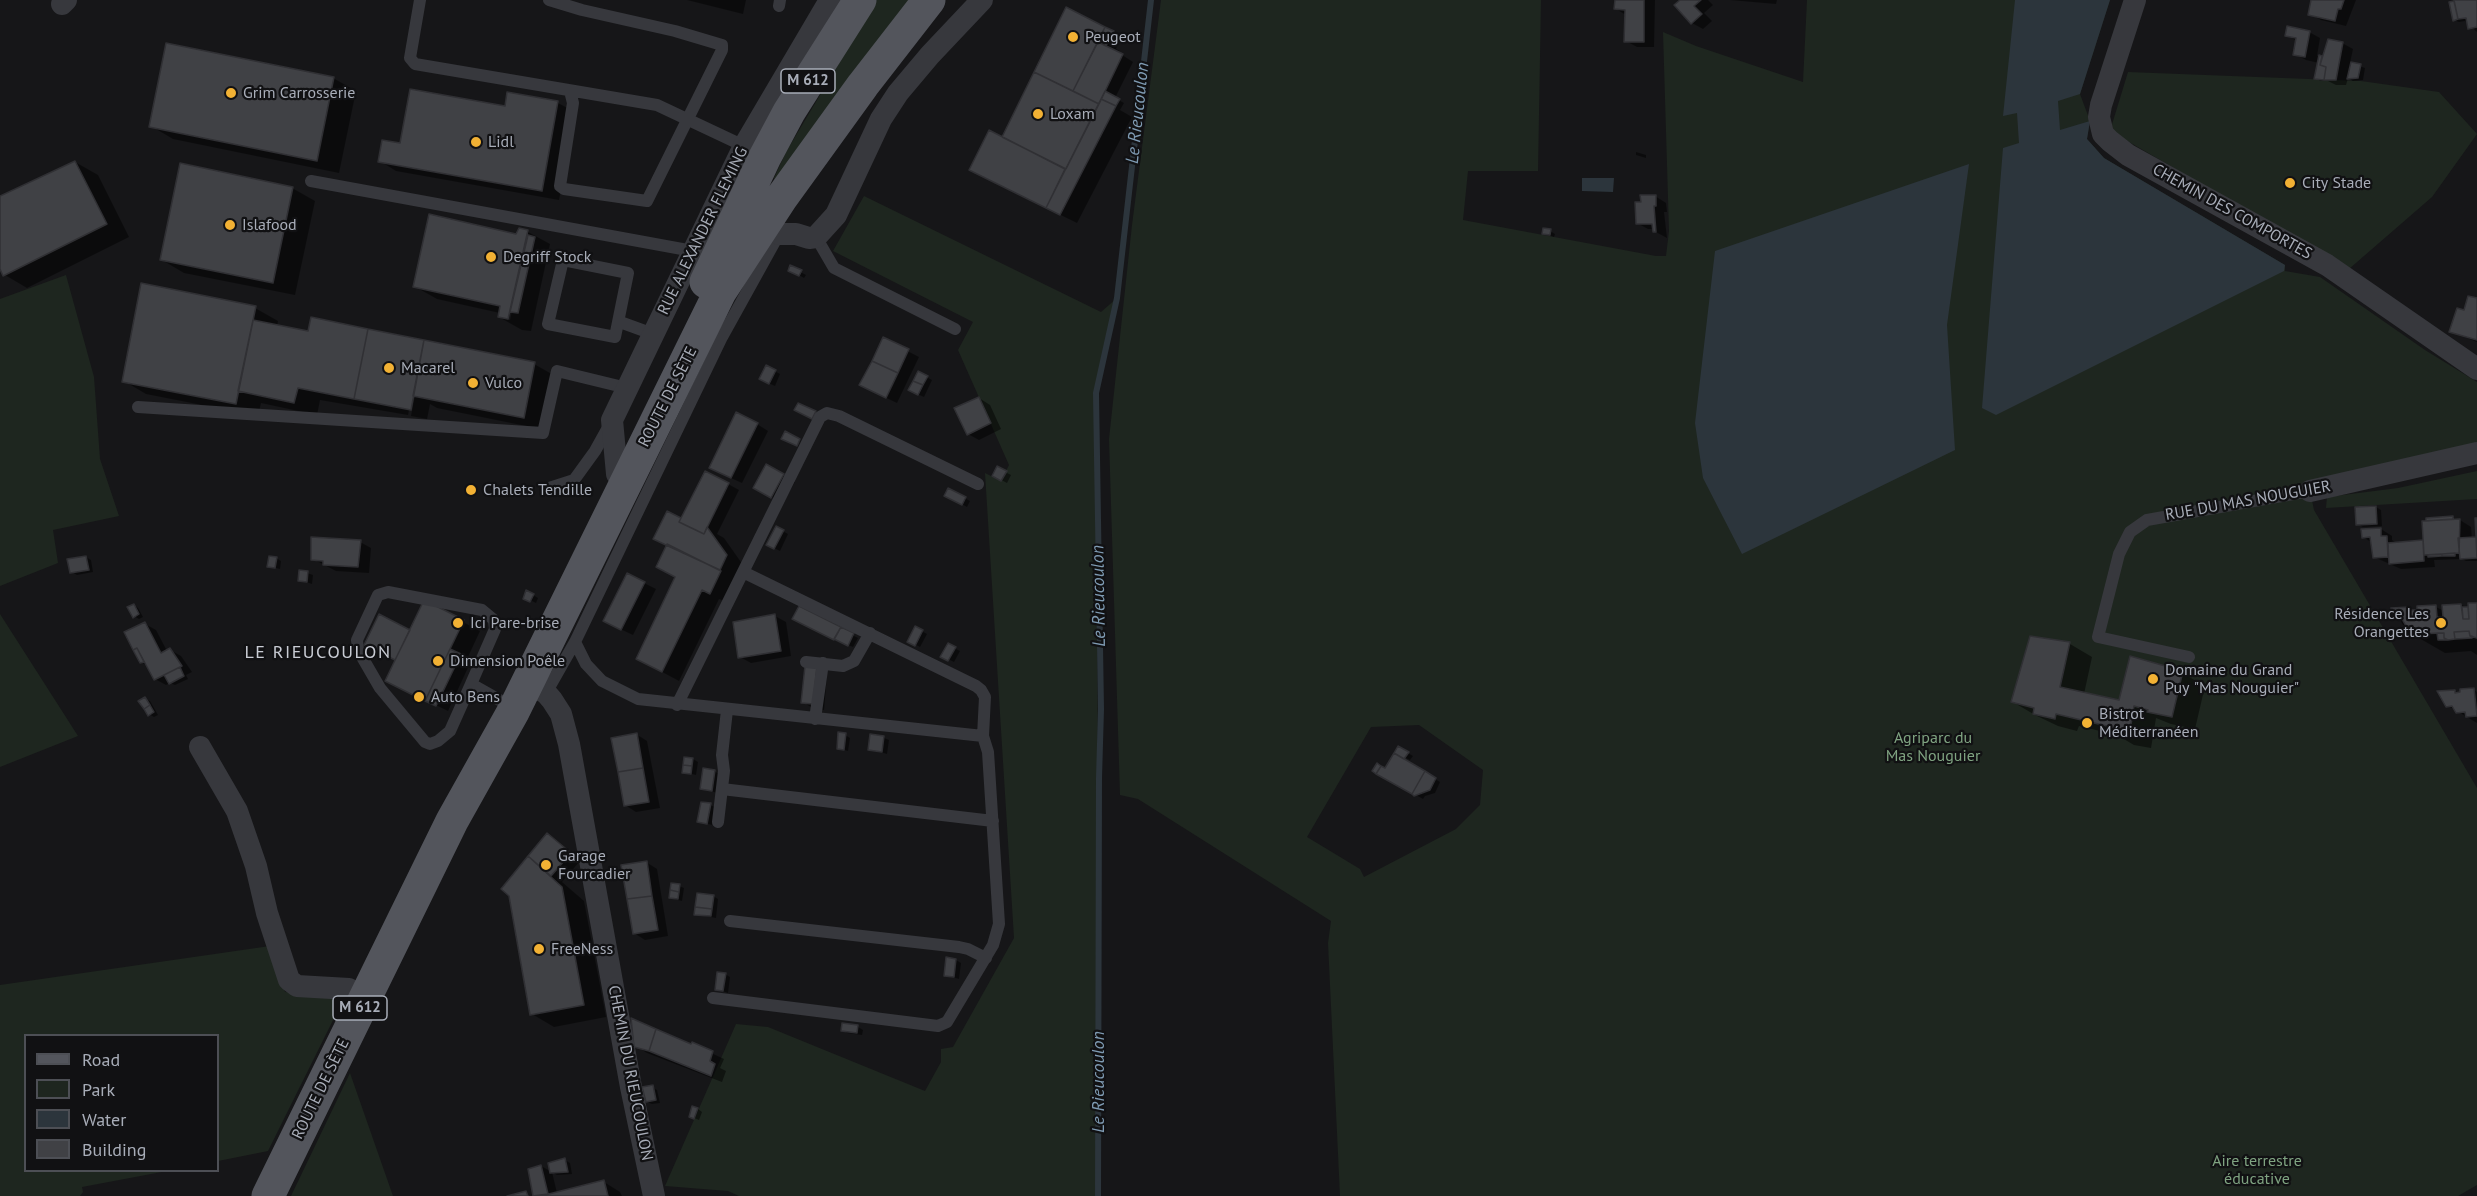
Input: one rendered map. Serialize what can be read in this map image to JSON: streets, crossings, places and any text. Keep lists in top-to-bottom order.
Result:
{
  "streets": {
    "main road": ["M 612", "ROUTE DE SÈTE"],
    "street": [
      "CHEMIN DES COMPORTES",
      "RUE ALEXANDER FLEMING",
      "RUE DU MAS NOUGUIER",
      "CHEMIN DU RIEUCOULON"
    ]
  },
  "crossings": [
    ["M 612", "ROUTE DE SÈTE"],
    ["RUE ALEXANDER FLEMING", "ROUTE DE SÈTE"],
    ["ROUTE DE SÈTE", "CHEMIN DU RIEUCOULON"]
  ],
  "districts": ["LE RIEUCOULON"],
  "water": ["Le Rieucoulon"],
  "parks": ["Agriparc du Mas Nouguier", "Aire terrestre éducative"],
  "places": [
    "Peugeot",
    "Grim Carrosserie",
    "Loxam",
    "Lidl",
    "City Stade",
    "Islafood",
    "Degriff Stock",
    "Macarel",
    "Vulco",
    "Chalets Tendille",
    "Ici Pare-brise",
    "Résidence Les Orangettes",
    "Dimension Poêle",
    "Domaine du Grand Puy \"Mas Nouguier\"",
    "Auto Bens",
    "Bistrot Méditerranéen",
    "Garage Fourcadier",
    "FreeNess"
  ],
  "legend": [
    "Road",
    "Park",
    "Water",
    "Building"
  ]
}
